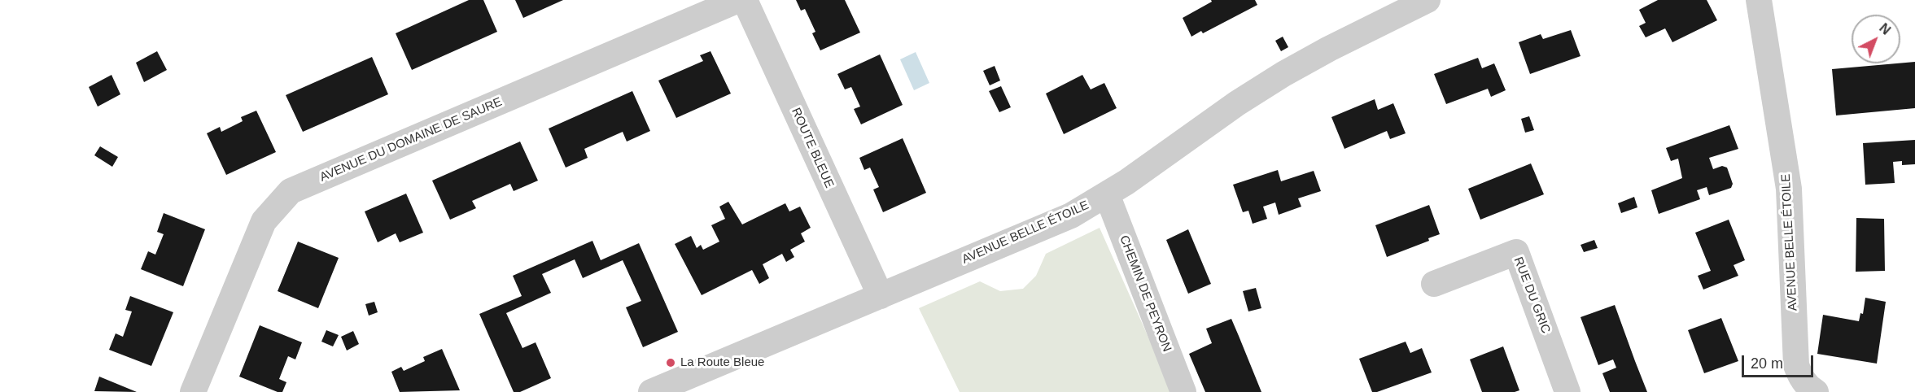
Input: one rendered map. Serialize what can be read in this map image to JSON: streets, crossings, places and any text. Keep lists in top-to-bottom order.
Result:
{
  "streets": {
    "street": [
      "AVENUE DU DOMAINE DE SAURE",
      "ROUTE BLEUE",
      "AVENUE BELLE ÉTOILE",
      "CHEMIN DE PEYRON",
      "RUE DU GRIC"
    ]
  },
  "crossings": [
    ["ROUTE BLEUE", "AVENUE BELLE ÉTOILE"],
    ["AVENUE BELLE ÉTOILE", "CHEMIN DE PEYRON"]
  ],
  "places": ["La Route Bleue"],
  "scale_bar": "20 m",
  "north": "top right"
}
